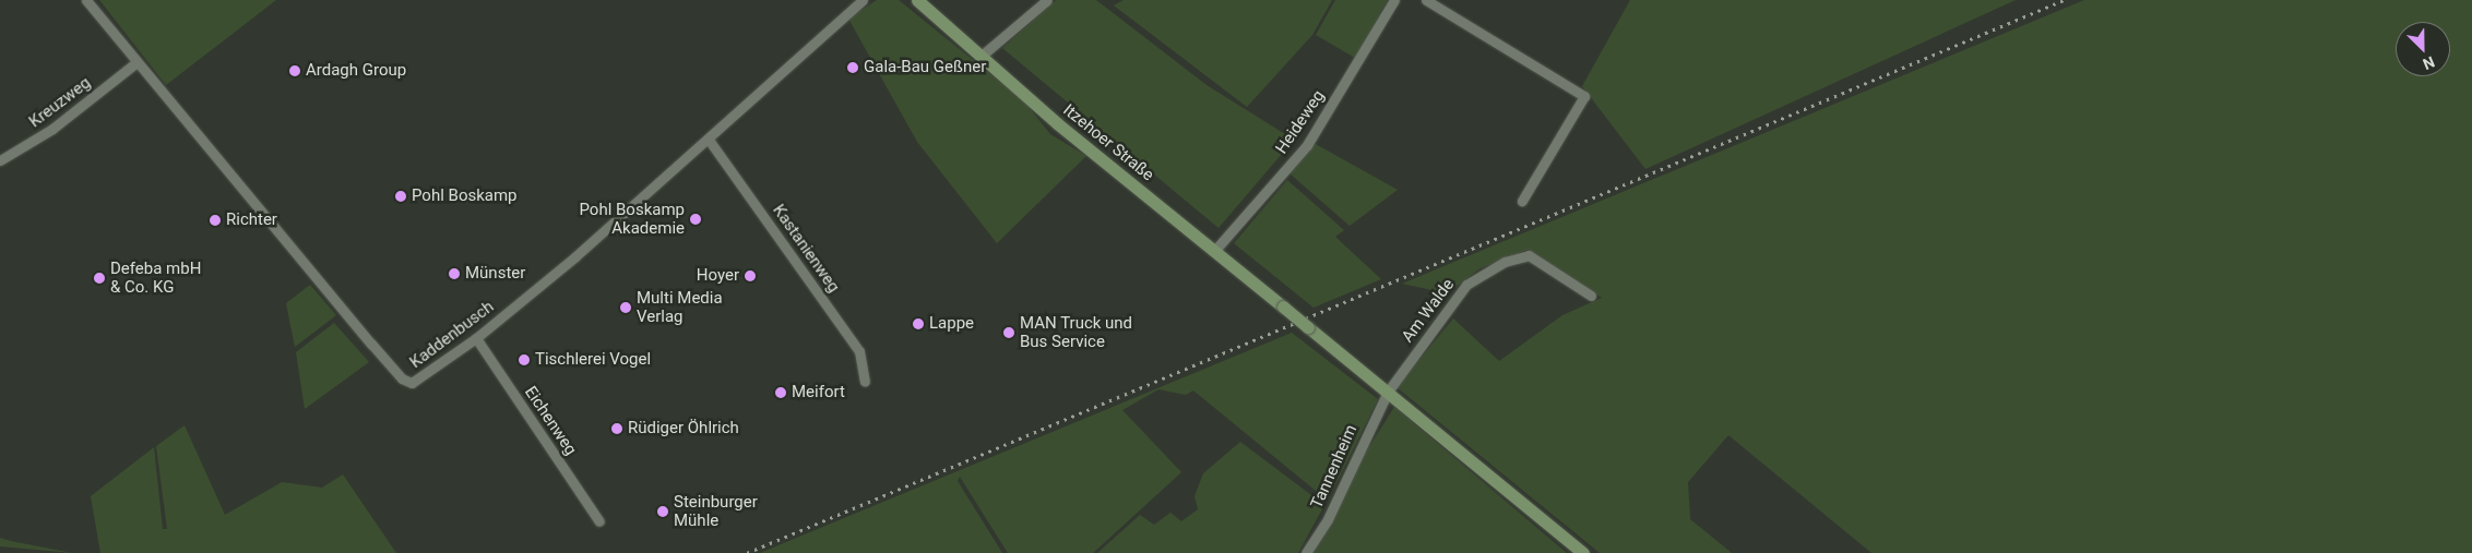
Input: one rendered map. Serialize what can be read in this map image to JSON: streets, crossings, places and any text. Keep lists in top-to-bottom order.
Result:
{
  "streets": {
    "main road": ["Itzehoer Straße"],
    "street": [
      "Kreuzweg",
      "Heideweg",
      "Kastanienweg",
      "Am Walde",
      "Kaddenbusch",
      "Eichenweg",
      "Tannenheim"
    ]
  },
  "crossings": [
    ["Kreuzweg", "Kaddenbusch"],
    ["Heideweg", "Itzehoer Straße"],
    ["Itzehoer Straße", "Am Walde"],
    ["Itzehoer Straße", "Tannenheim"],
    ["Kastanienweg", "Kaddenbusch"],
    ["Am Walde", "Tannenheim"],
    ["Kaddenbusch", "Eichenweg"]
  ],
  "places": [
    "Gala-Bau Geßner",
    "Ardagh Group",
    "Pohl Boskamp",
    "Pohl Boskamp Akademie",
    "Richter",
    "Münster",
    "Hoyer",
    "Defeba mbH & Co. KG",
    "Multi Media Verlag",
    "Lappe",
    "MAN Truck und Bus Service",
    "Tischlerei Vogel",
    "Meifort",
    "Rüdiger Öhlrich",
    "Steinburger Mühle"
  ],
  "north": "bottom right"
}
